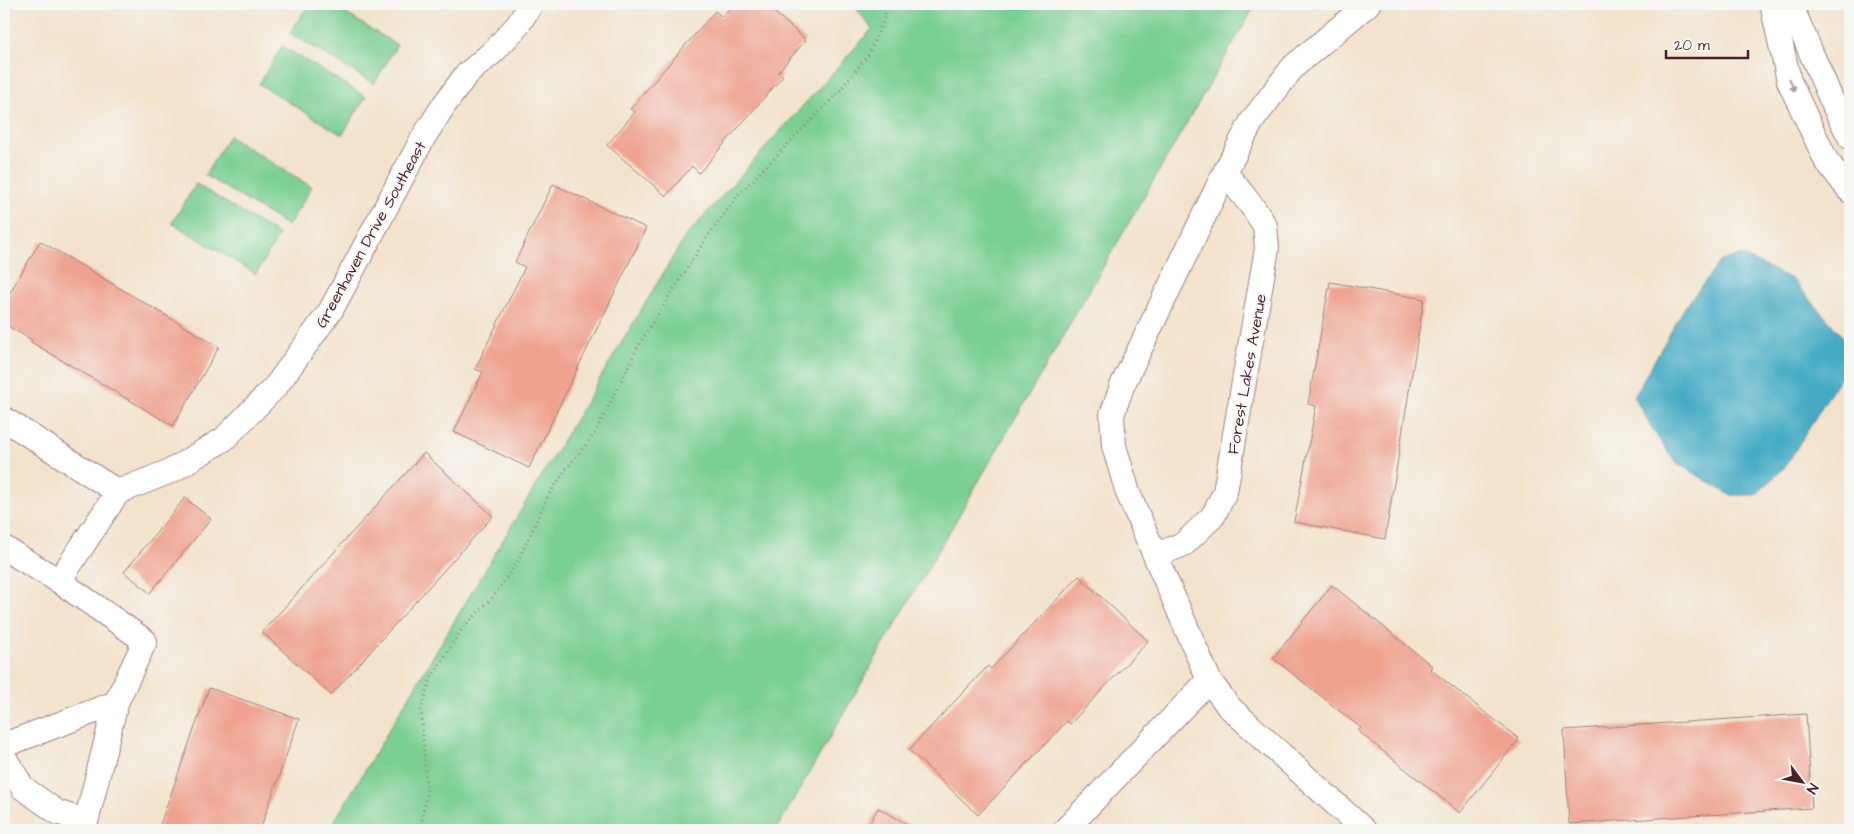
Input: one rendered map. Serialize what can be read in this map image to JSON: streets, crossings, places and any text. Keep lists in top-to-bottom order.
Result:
{
  "streets": {
    "street": ["Greenhaven Drive Southeast", "Forest Lakes Avenue"]
  },
  "scale_bar": "20 m",
  "north": "bottom right"
}
